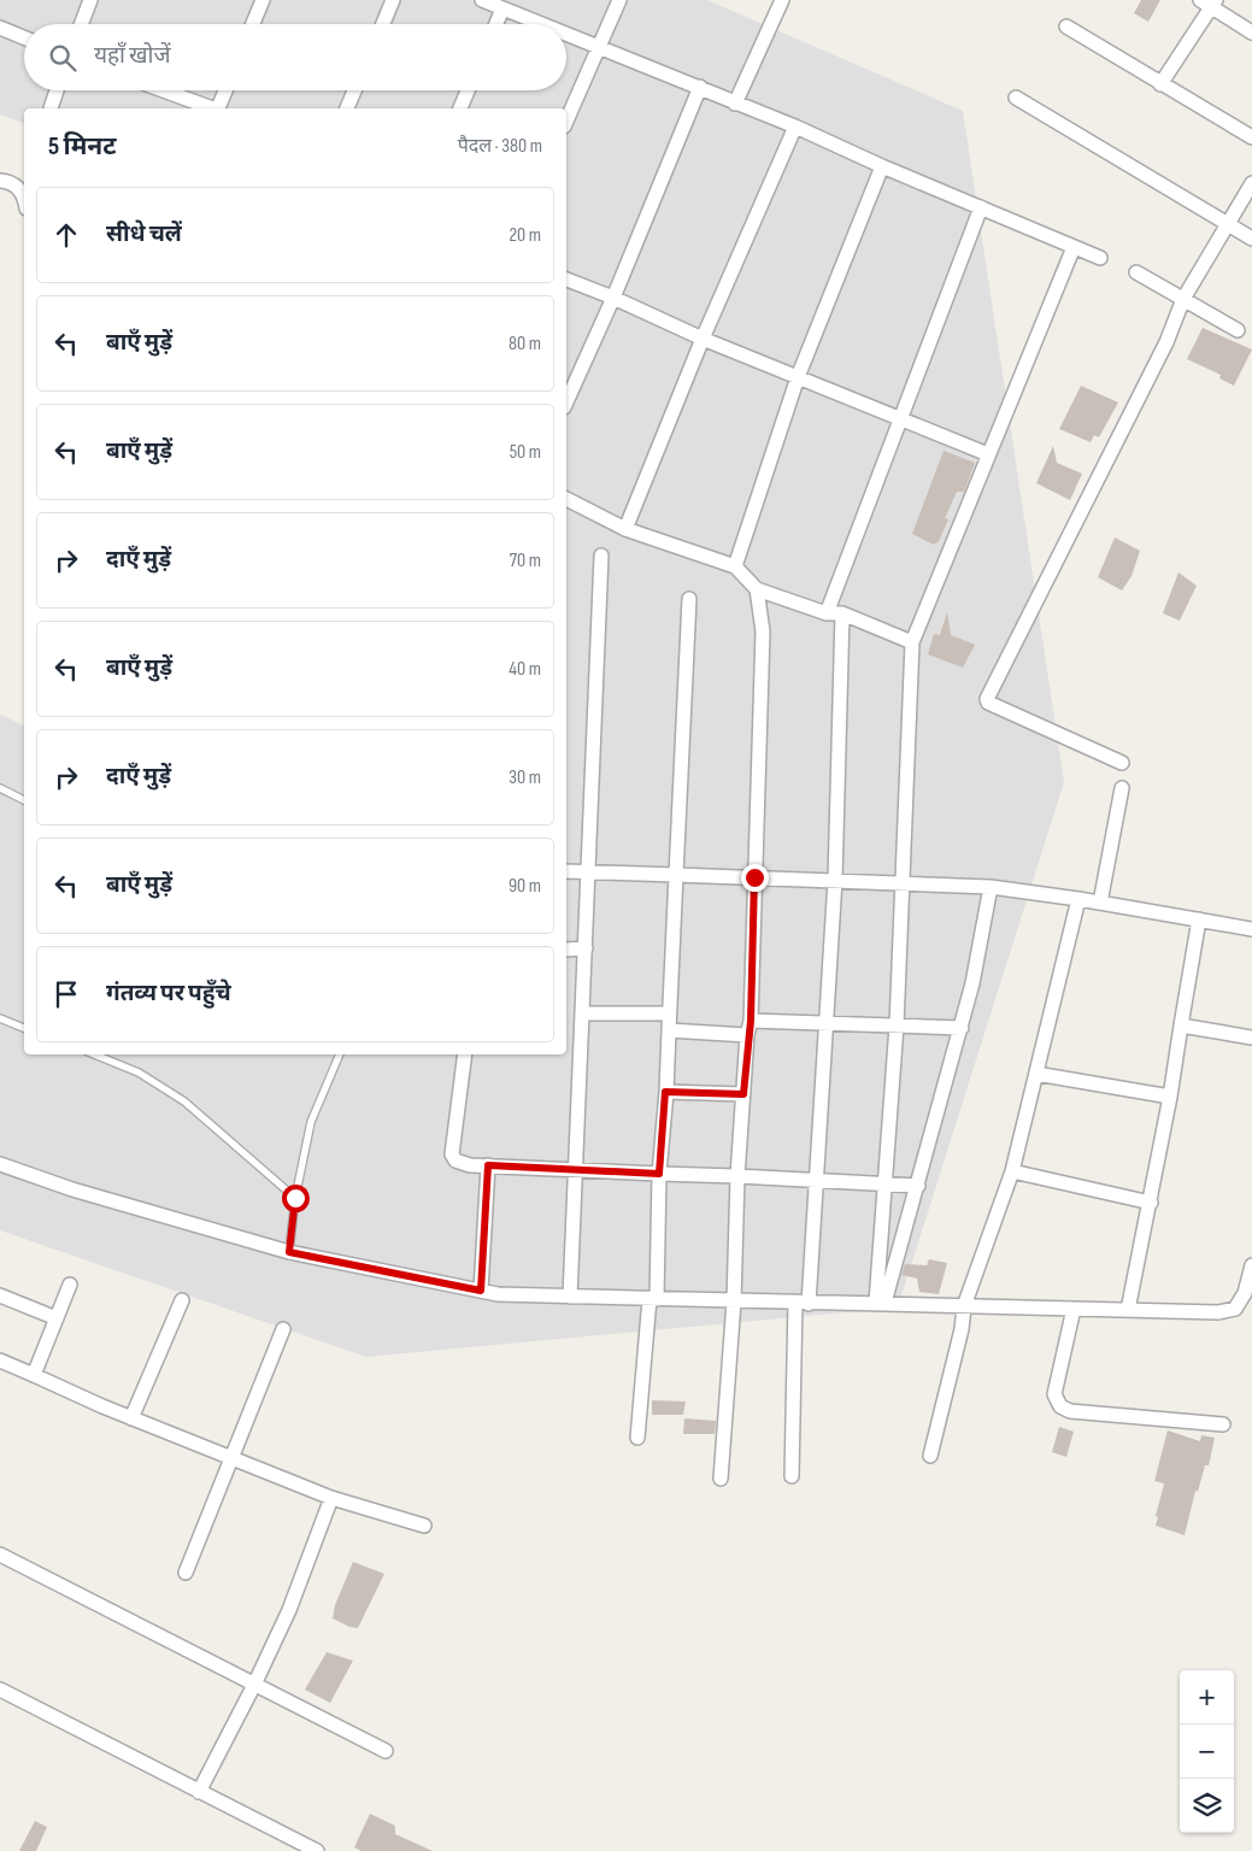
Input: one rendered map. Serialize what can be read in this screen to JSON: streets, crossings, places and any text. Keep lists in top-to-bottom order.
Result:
{
  "page": {
    "search": "यहाँ खोजें",
    "heading": ["5 मिनट", "पैदल · 380 m"],
    "list": [
      ["सीधे चलें", "20 m"],
      ["बाएँ मुड़ें", "80 m"],
      ["बाएँ मुड़ें", "50 m"],
      ["दाएँ मुड़ें", "70 m"],
      ["बाएँ मुड़ें", "40 m"],
      ["दाएँ मुड़ें", "30 m"],
      ["बाएँ मुड़ें", "90 m"],
      "गंतव्य पर पहुँचे"
    ],
    "map_buttons": ["+", "−"]
  }
}
